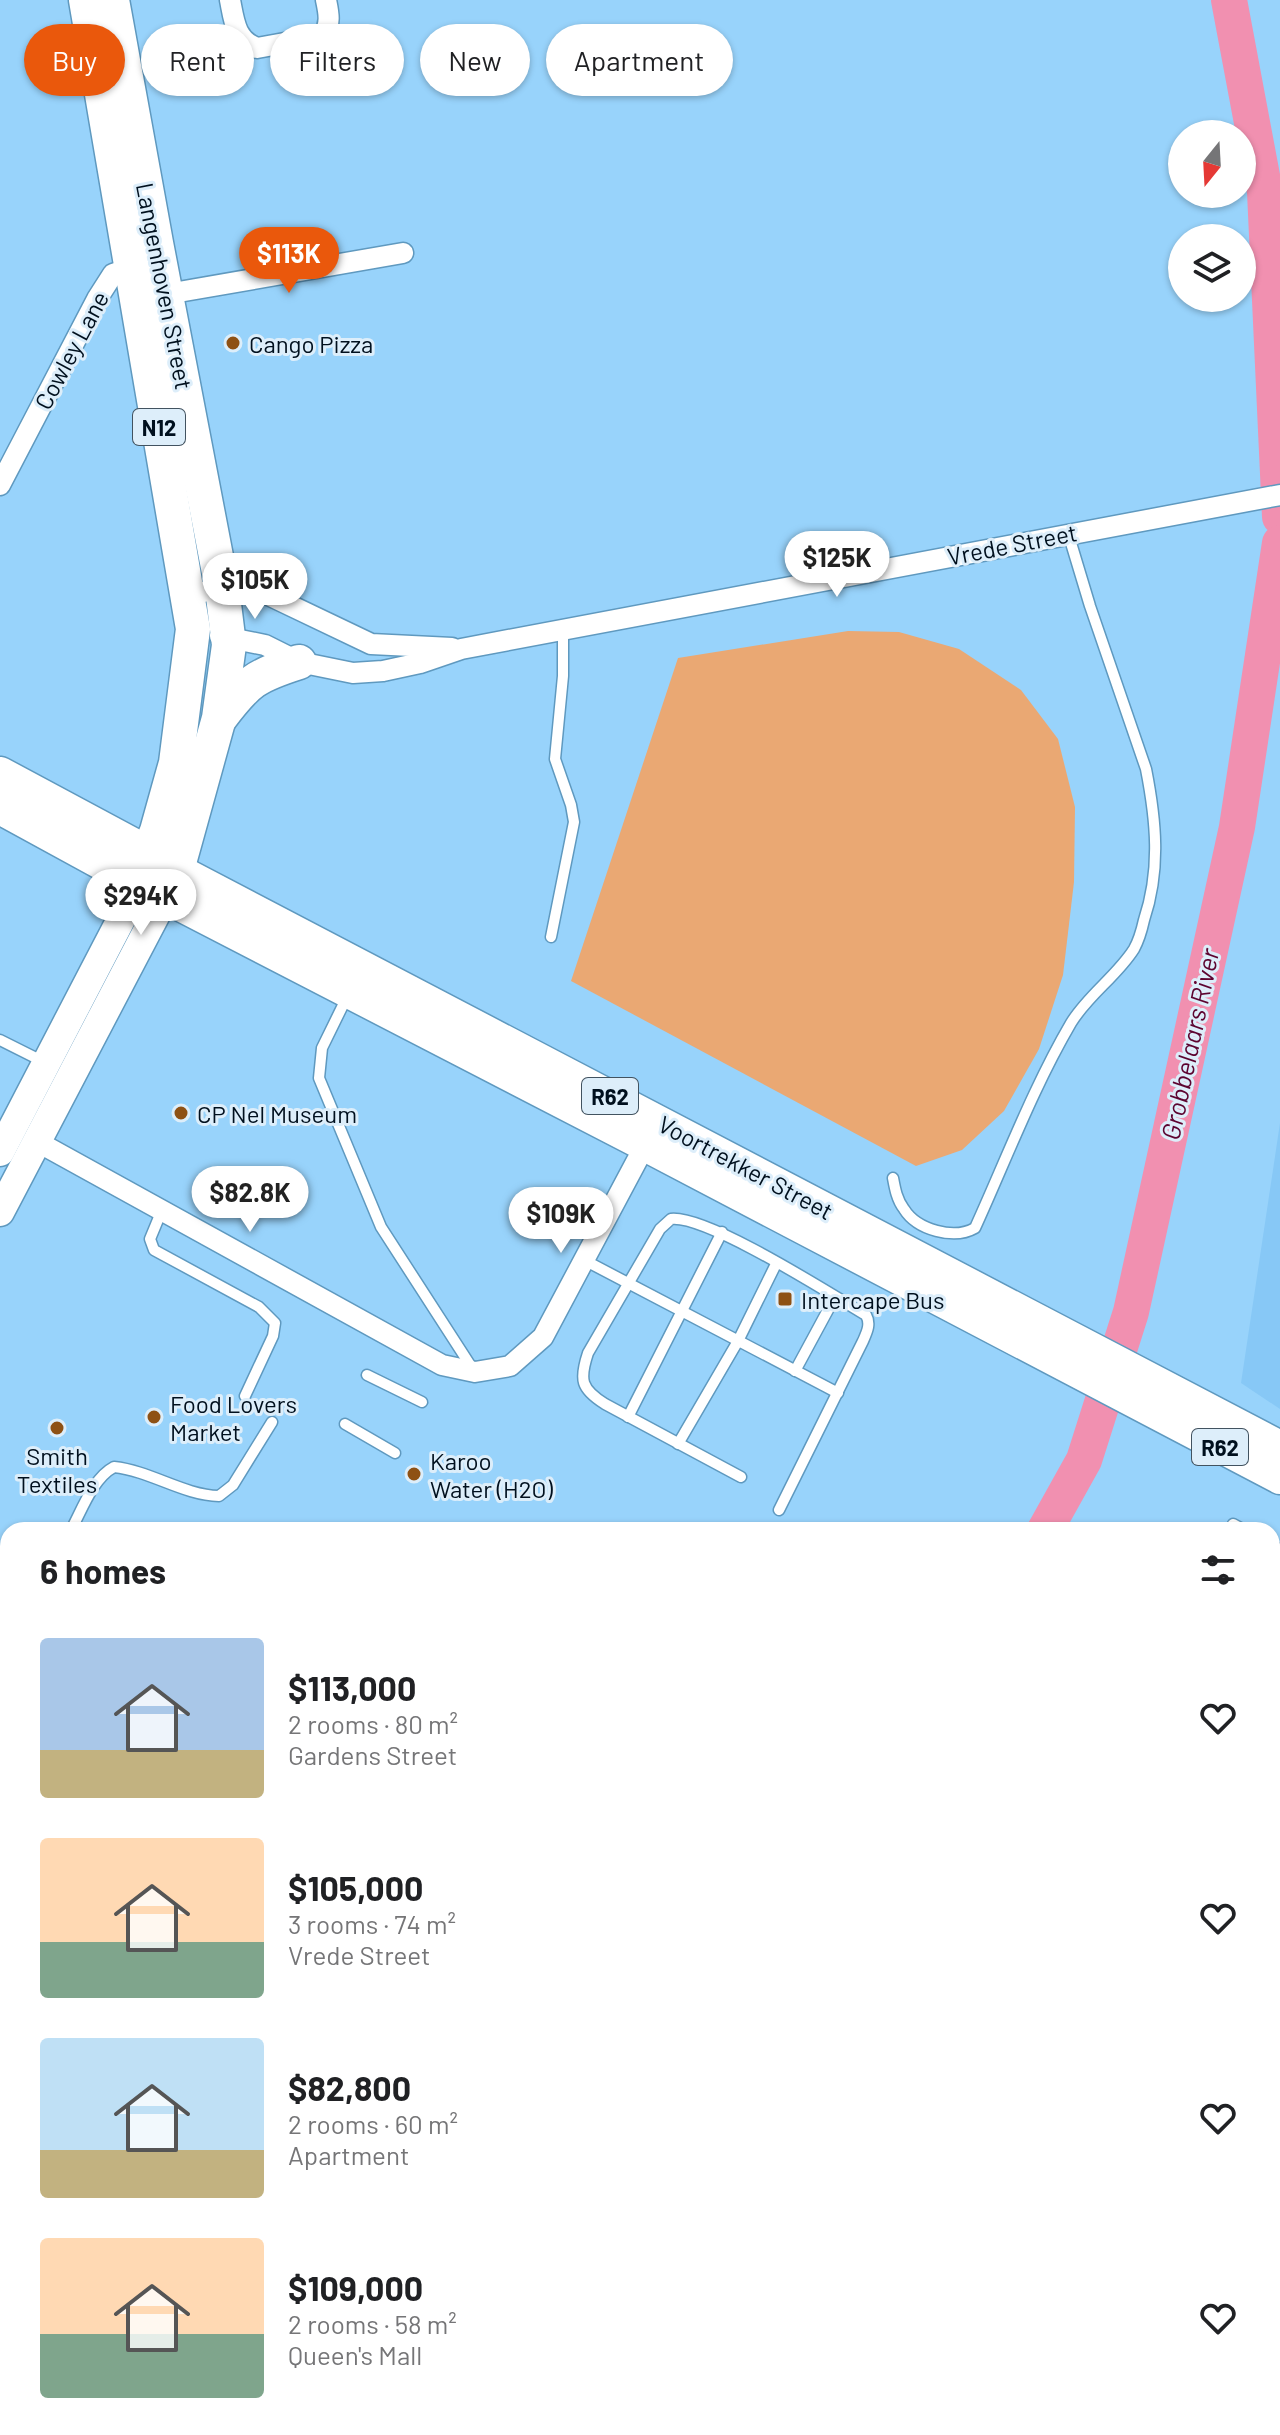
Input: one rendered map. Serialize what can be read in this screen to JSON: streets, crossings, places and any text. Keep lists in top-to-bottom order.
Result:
{
  "streets": {
    "highway": ["Langenhoven Street", "N12", "Voortrekker Street"],
    "main road": ["R62"],
    "street": ["Cowley Lane", "Vrede Street"]
  },
  "crossings": [
    ["Langenhoven Street", "Cowley Lane"],
    ["Langenhoven Street", "Vrede Street"],
    ["Langenhoven Street", "Voortrekker Street"]
  ],
  "water": ["Grobbelaars River"],
  "places": {
    "other": [
      "Cango Pizza",
      "CP Nel Museum",
      "Food Lovers Market",
      "Smith Textiles",
      "Karoo Water (H2O)"
    ],
    "transit": ["Intercape Bus"]
  },
  "north": "bottom",
  "page": {
    "chip": [
      "Buy",
      "Rent",
      "Filters",
      "New",
      "Apartment"
    ],
    "price": [
      "$113K",
      "$125K",
      "$105K",
      "$294K",
      "$82.8K",
      "$109K"
    ],
    "heading": "6 homes",
    "list": [
      {
        "name": "$113,000",
        "note": "2 rooms · 80 m² · Gardens Street"
      },
      {
        "name": "$105,000",
        "note": "3 rooms · 74 m² · Vrede Street"
      },
      {
        "name": "$82,800",
        "note": "2 rooms · 60 m² · Apartment"
      },
      {
        "name": "$109,000",
        "note": "2 rooms · 58 m² · Queen's Mall"
      }
    ]
  }
}
